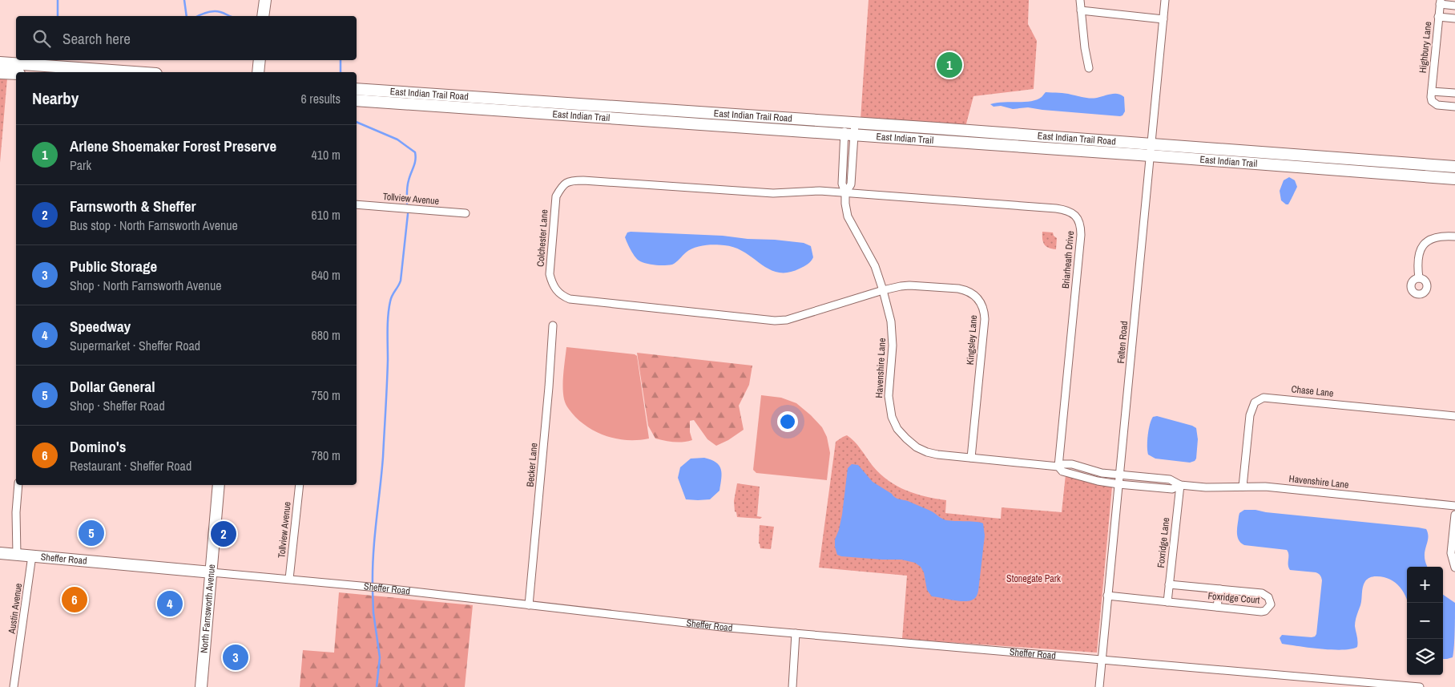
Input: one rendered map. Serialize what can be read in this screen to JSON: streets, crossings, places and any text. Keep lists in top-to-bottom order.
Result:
{
  "streets": {
    "main road": [
      "East Indian Trail Road",
      "East Indian Trail",
      "Sheffer Road",
      "North Farnsworth Avenue"
    ],
    "street": [
      "Highbury Lane",
      "Tollview Avenue",
      "Colchester Lane",
      "Briarheath Drive",
      "Kingsley Lane",
      "Felten Road",
      "Havenshire Lane",
      "Chase Lane",
      "Becker Lane",
      "Foxridge Lane",
      "Foxridge Court",
      "Austin Avenue"
    ]
  },
  "crossings": [
    ["East Indian Trail Road", "East Indian Trail"],
    ["East Indian Trail Road", "Felten Road"],
    ["East Indian Trail Road", "Havenshire Lane"],
    ["East Indian Trail", "Felten Road"],
    ["East Indian Trail", "Havenshire Lane"],
    ["Tollview Avenue", "Sheffer Road"],
    ["Colchester Lane", "Briarheath Drive"],
    ["Colchester Lane", "Kingsley Lane"],
    ["Colchester Lane", "Havenshire Lane"],
    ["Briarheath Drive", "Havenshire Lane"],
    ["Kingsley Lane", "Havenshire Lane"],
    ["Felten Road", "Havenshire Lane"],
    ["Felten Road", "Sheffer Road"],
    ["Felten Road", "Foxridge Court"],
    ["Havenshire Lane", "Chase Lane"],
    ["Havenshire Lane", "Foxridge Lane"],
    ["Becker Lane", "Sheffer Road"],
    ["Foxridge Lane", "Foxridge Court"],
    ["Sheffer Road", "Austin Avenue"],
    ["Sheffer Road", "North Farnsworth Avenue"]
  ],
  "parks": ["Stonegate Park"],
  "page": {
    "search": "Search here",
    "pins": [
      "1",
      "5",
      "2",
      "6",
      "4",
      "3"
    ],
    "heading": ["Nearby", "6 results"],
    "list": [
      {
        "mark": "1",
        "name": "Arlene Shoemaker Forest Preserve",
        "note": "Park",
        "value": "410 m"
      },
      {
        "mark": "2",
        "name": "Farnsworth & Sheffer",
        "note": "Bus stop · North Farnsworth Avenue",
        "value": "610 m"
      },
      {
        "mark": "3",
        "name": "Public Storage",
        "note": "Shop · North Farnsworth Avenue",
        "value": "640 m"
      },
      {
        "mark": "4",
        "name": "Speedway",
        "note": "Supermarket · Sheffer Road",
        "value": "680 m"
      },
      {
        "mark": "5",
        "name": "Dollar General",
        "note": "Shop · Sheffer Road",
        "value": "750 m"
      },
      {
        "mark": "6",
        "name": "Domino's",
        "note": "Restaurant · Sheffer Road",
        "value": "780 m"
      }
    ],
    "map_buttons": ["+", "−"]
  }
}
